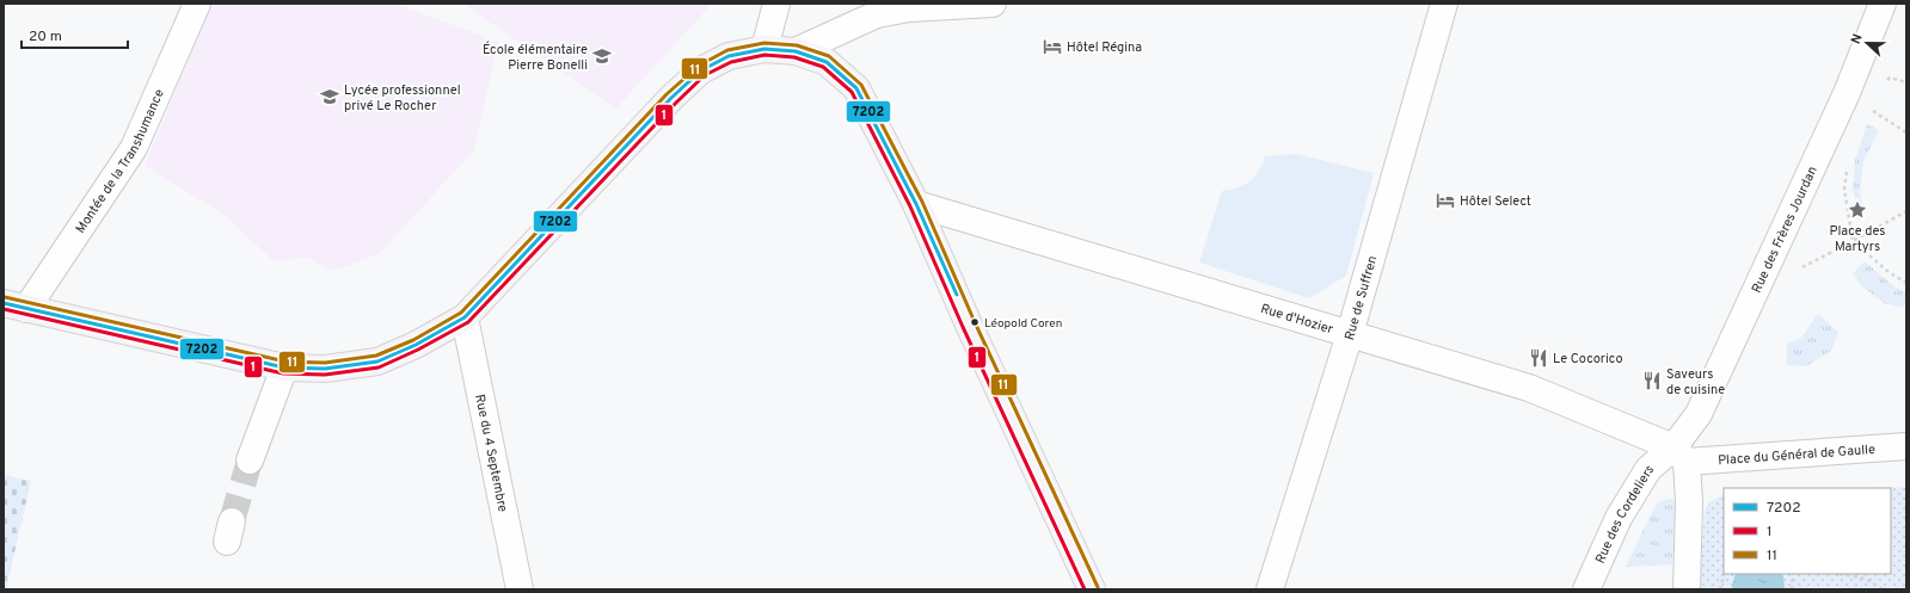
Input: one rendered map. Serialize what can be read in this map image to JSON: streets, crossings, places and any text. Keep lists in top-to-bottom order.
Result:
{
  "streets": {
    "street": [
      "Montée de la Transhumance",
      "Rue des Frères Jourdan",
      "Rue de Suffren",
      "Rue d'Hozier",
      "Rue du 4 Septembre",
      "Place du Général de Gaulle",
      "Rue des Cordeliers"
    ]
  },
  "crossings": [
    ["Rue des Frères Jourdan", "Rue d'Hozier"],
    ["Rue des Frères Jourdan", "Place du Général de Gaulle"],
    ["Rue des Frères Jourdan", "Rue des Cordeliers"],
    ["Rue de Suffren", "Rue d'Hozier"],
    ["Rue d'Hozier", "Place du Général de Gaulle"],
    ["Rue d'Hozier", "Rue des Cordeliers"],
    ["Place du Général de Gaulle", "Rue des Cordeliers"]
  ],
  "places": {
    "hotel": ["Hôtel Régina", "Hôtel Select"],
    "school or university": ["École élémentaire Pierre Bonelli", "Lycée professionnel privé Le Rocher"],
    "place": ["Place des Martyrs"],
    "other": ["Léopold Coren"],
    "restaurant": ["Le Cocorico", "Saveurs de cuisine"]
  },
  "lines": ["transit line 11", "transit line 7202", "transit line 1"],
  "legend": ["7202", "1", "11"],
  "scale_bar": "20 m",
  "north": "left"
}
